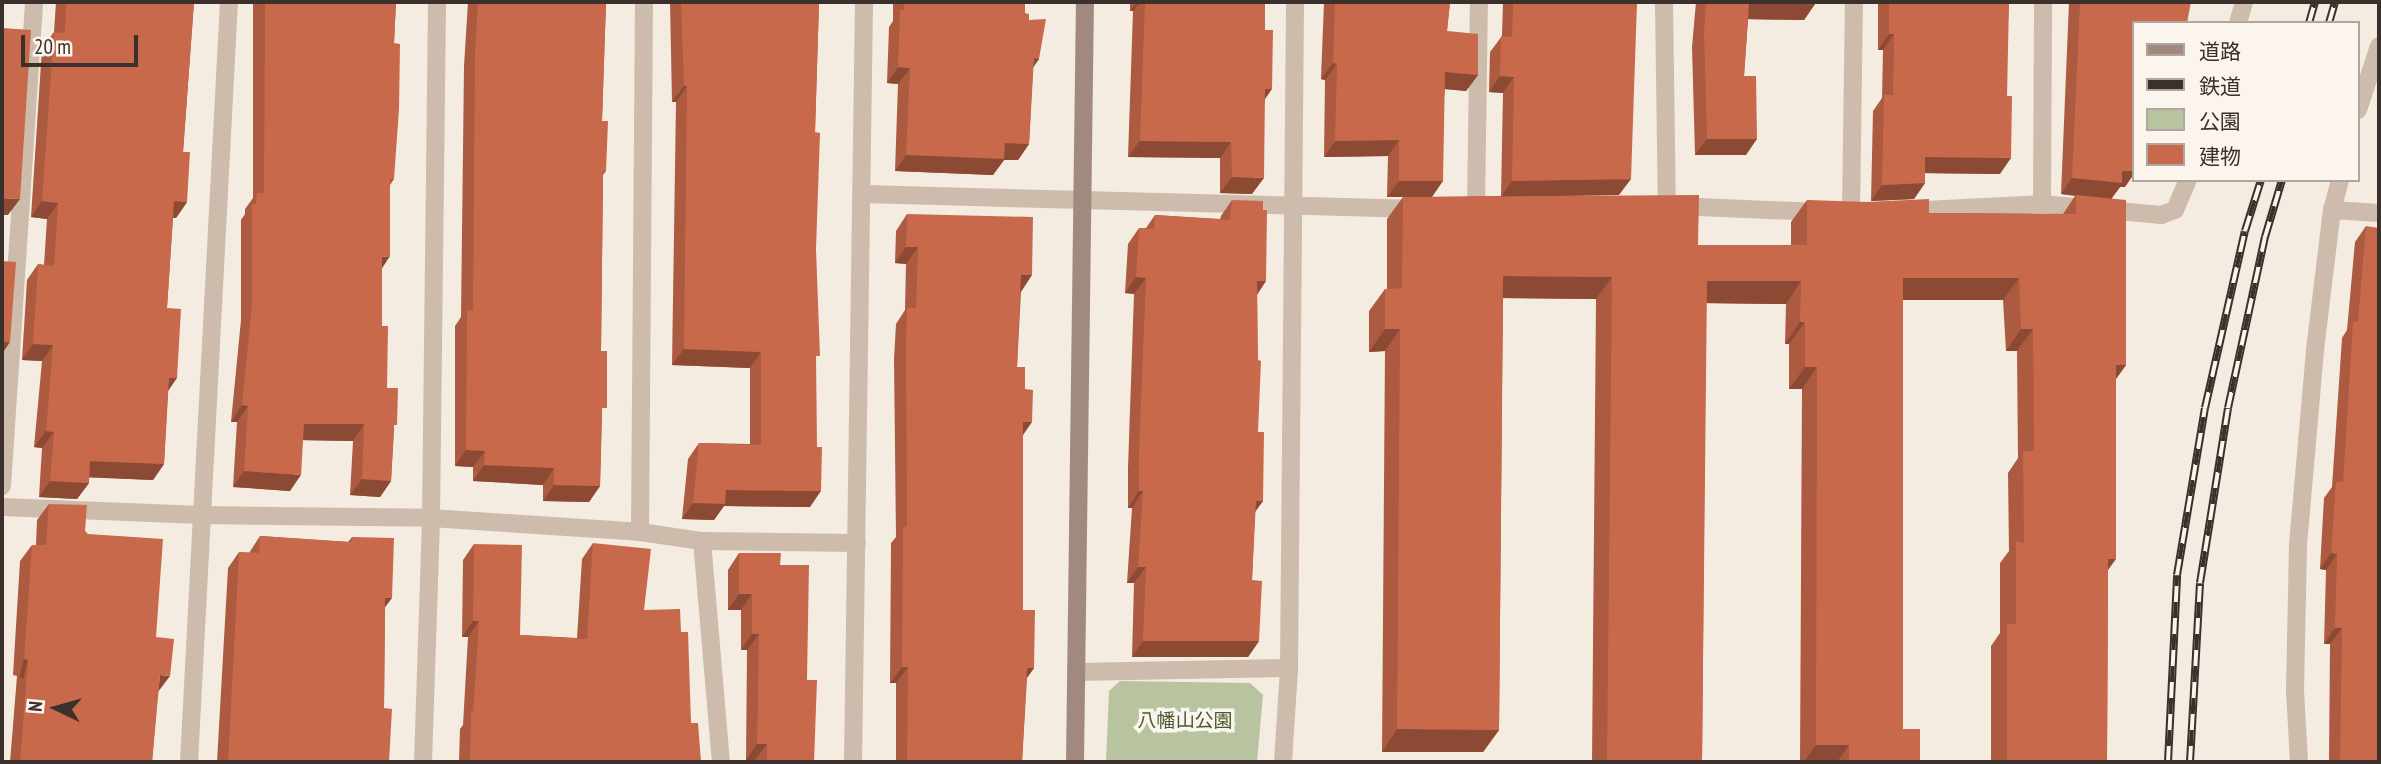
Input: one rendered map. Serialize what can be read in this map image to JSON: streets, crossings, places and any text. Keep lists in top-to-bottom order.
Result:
{
  "parks": ["八幡山公園"],
  "legend": [
    "道路",
    "鉄道",
    "公園",
    "建物"
  ],
  "scale_bar": "20 m",
  "north": "left"
}
